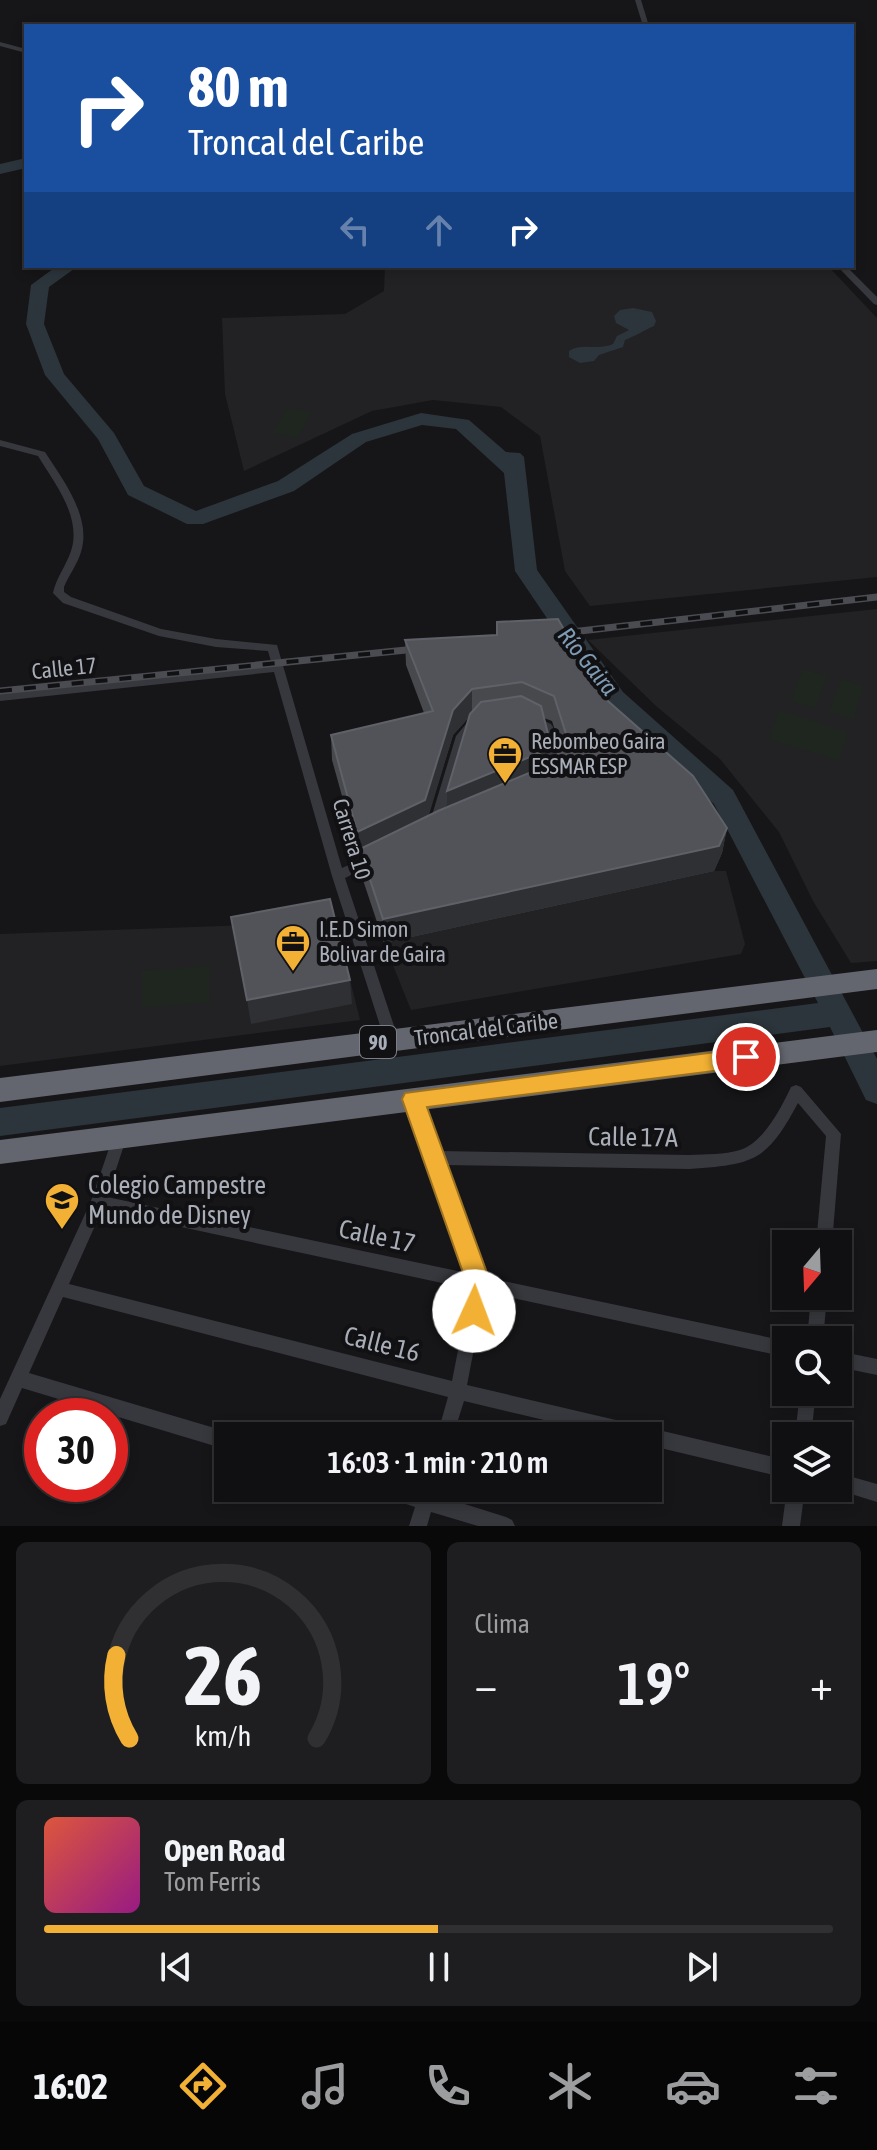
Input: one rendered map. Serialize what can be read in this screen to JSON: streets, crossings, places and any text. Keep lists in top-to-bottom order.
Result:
{
  "streets": {
    "highway": ["Troncal del Caribe", "90"],
    "street": [
      "Calle 17",
      "Carrera 10",
      "Calle 17A",
      "Calle 16"
    ]
  },
  "crossings": [
    ["Calle 17", "Carrera 10"],
    ["Carrera 10", "Troncal del Caribe"]
  ],
  "water": ["Río Gaira"],
  "places": {
    "office": ["Rebombeo Gaira ESSMAR ESP", "I.E.D Simon Bolivar de Gaira"],
    "school or university": ["Colegio Campestre Mundo de Disney"]
  },
  "north": "bottom",
  "page": {
    "turn": ["80 m", "Troncal del Caribe"],
    "limit": "30",
    "trip": "16:03 · 1 min · 210 m",
    "tile": "Clima",
    "heat": ["−", "19°", "+"],
    "song": ["Open Road", "Tom Ferris"],
    "tabs": "16:02",
    "gauge": ["26", "km/h"]
  }
}
